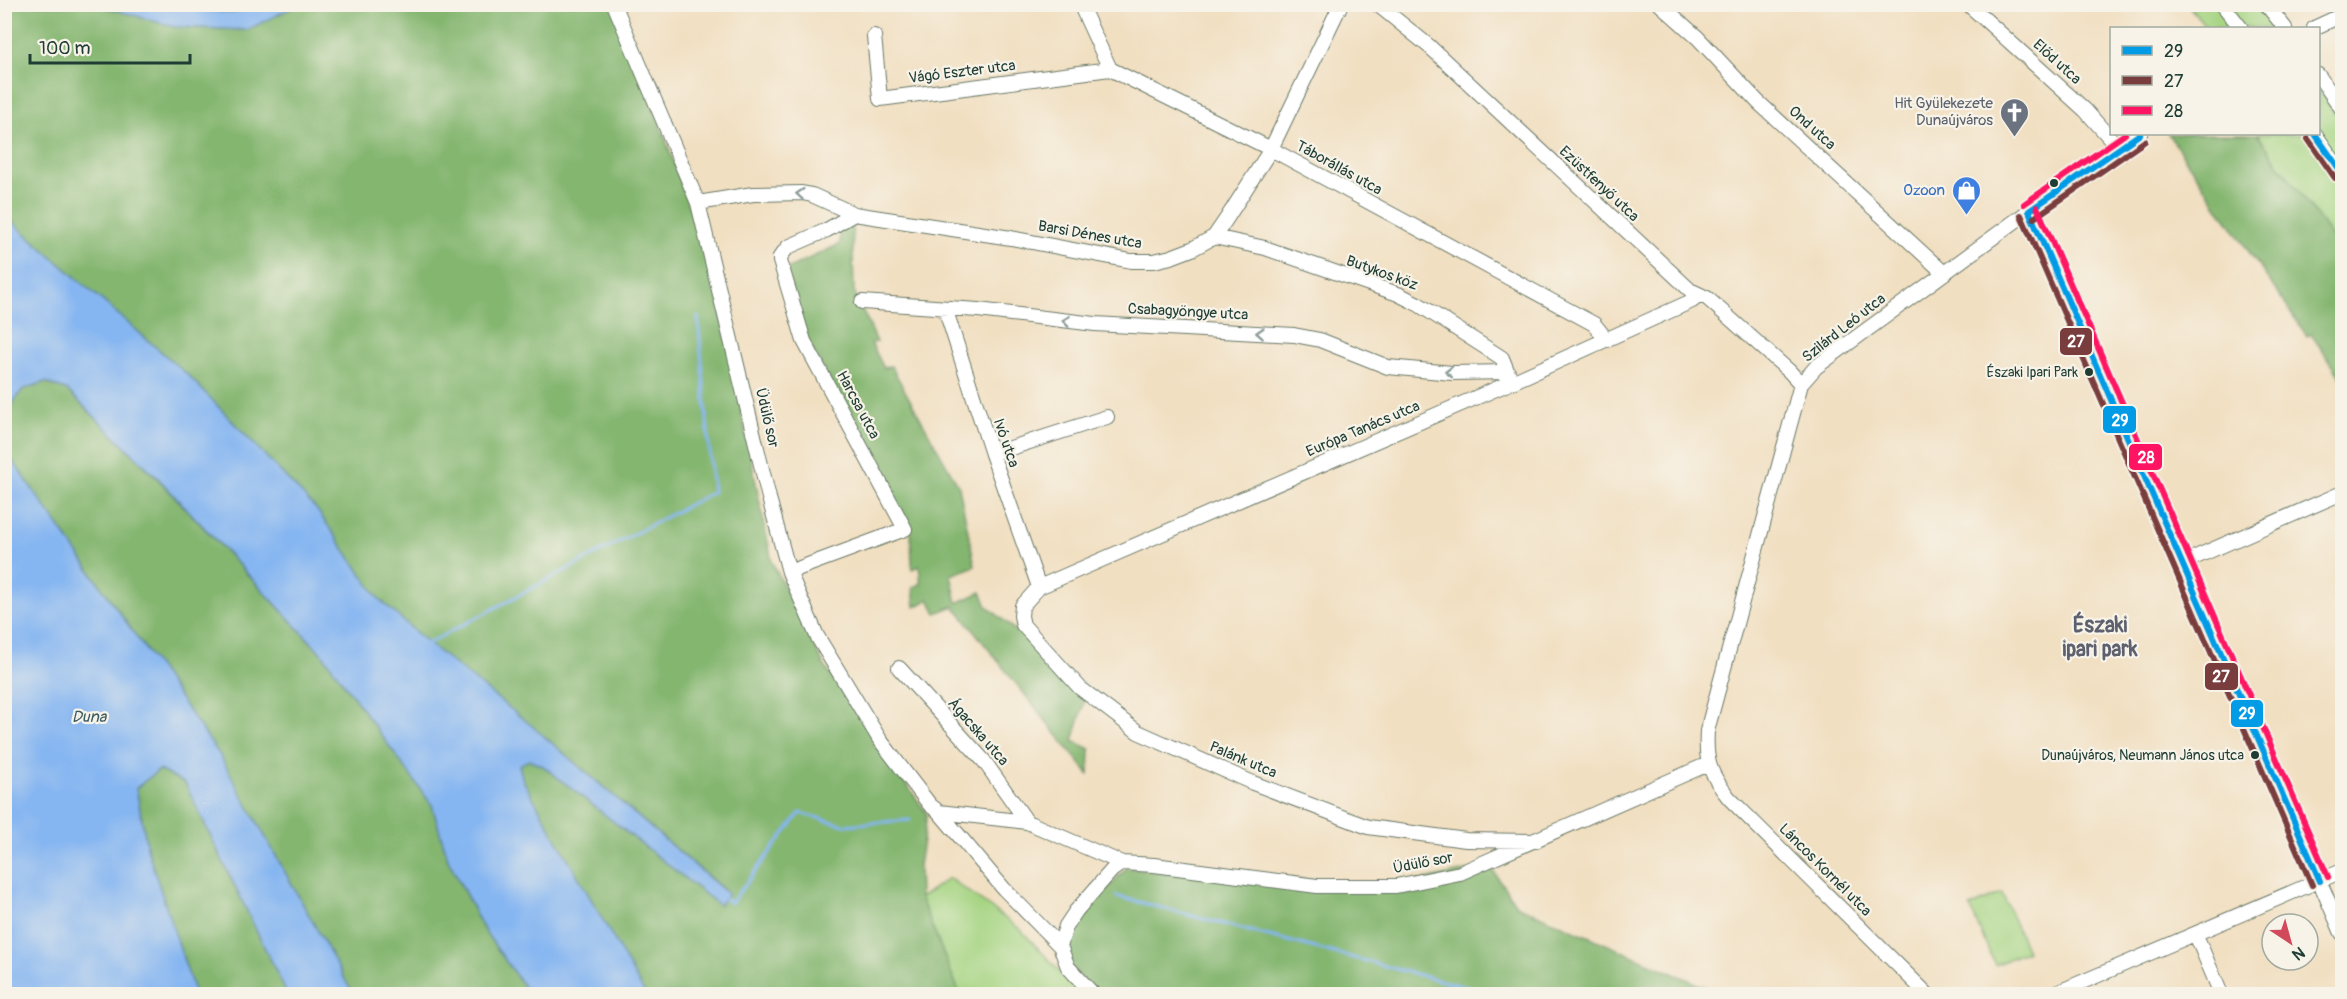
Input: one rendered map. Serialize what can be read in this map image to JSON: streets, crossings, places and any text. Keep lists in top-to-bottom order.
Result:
{
  "streets": {
    "street": [
      "Előd utca",
      "Vágó Eszter utca",
      "Ond utca",
      "Táborállás utca",
      "Ezüstfenyő utca",
      "Barsi Dénes utca",
      "Butykos köz",
      "Csabagyöngye utca",
      "Szilárd Leó utca",
      "Harcsa utca",
      "Üdülő sor",
      "Európa Tanács utca",
      "Ivó utca",
      "Ágacska utca",
      "Palánk utca",
      "Láncos Kornél utca"
    ]
  },
  "crossings": [
    ["Előd utca", "Szilárd Leó utca"],
    ["Vágó Eszter utca", "Táborállás utca"],
    ["Ond utca", "Szilárd Leó utca"],
    ["Táborállás utca", "Barsi Dénes utca"],
    ["Táborállás utca", "Európa Tanács utca"],
    ["Ezüstfenyő utca", "Szilárd Leó utca"],
    ["Ezüstfenyő utca", "Európa Tanács utca"],
    ["Barsi Dénes utca", "Butykos köz"],
    ["Barsi Dénes utca", "Harcsa utca"],
    ["Barsi Dénes utca", "Üdülő sor"],
    ["Butykos köz", "Csabagyöngye utca"],
    ["Butykos köz", "Európa Tanács utca"],
    ["Csabagyöngye utca", "Európa Tanács utca"],
    ["Csabagyöngye utca", "Ivó utca"],
    ["Szilárd Leó utca", "Üdülő sor"],
    ["Szilárd Leó utca", "Láncos Kornél utca"],
    ["Harcsa utca", "Üdülő sor"],
    ["Üdülő sor", "Ágacska utca"],
    ["Üdülő sor", "Palánk utca"],
    ["Üdülő sor", "Láncos Kornél utca"],
    ["Európa Tanács utca", "Ivó utca"],
    ["Európa Tanács utca", "Palánk utca"],
    ["Ivó utca", "Palánk utca"]
  ],
  "one_way": ["Csabagyöngye utca"],
  "districts": ["Északi ipari park"],
  "water": ["Duna"],
  "places": {
    "church": ["Hit Gyülekezete Dunaújváros"],
    "shop": ["Ozoon"],
    "other": ["Északi Ipari Park", "Dunaújváros, Neumann János utca"]
  },
  "lines": ["transit line 29", "transit line 28", "transit line 27"],
  "legend": ["29", "27", "28"],
  "scale_bar": "100 m",
  "north": "bottom right"
}
